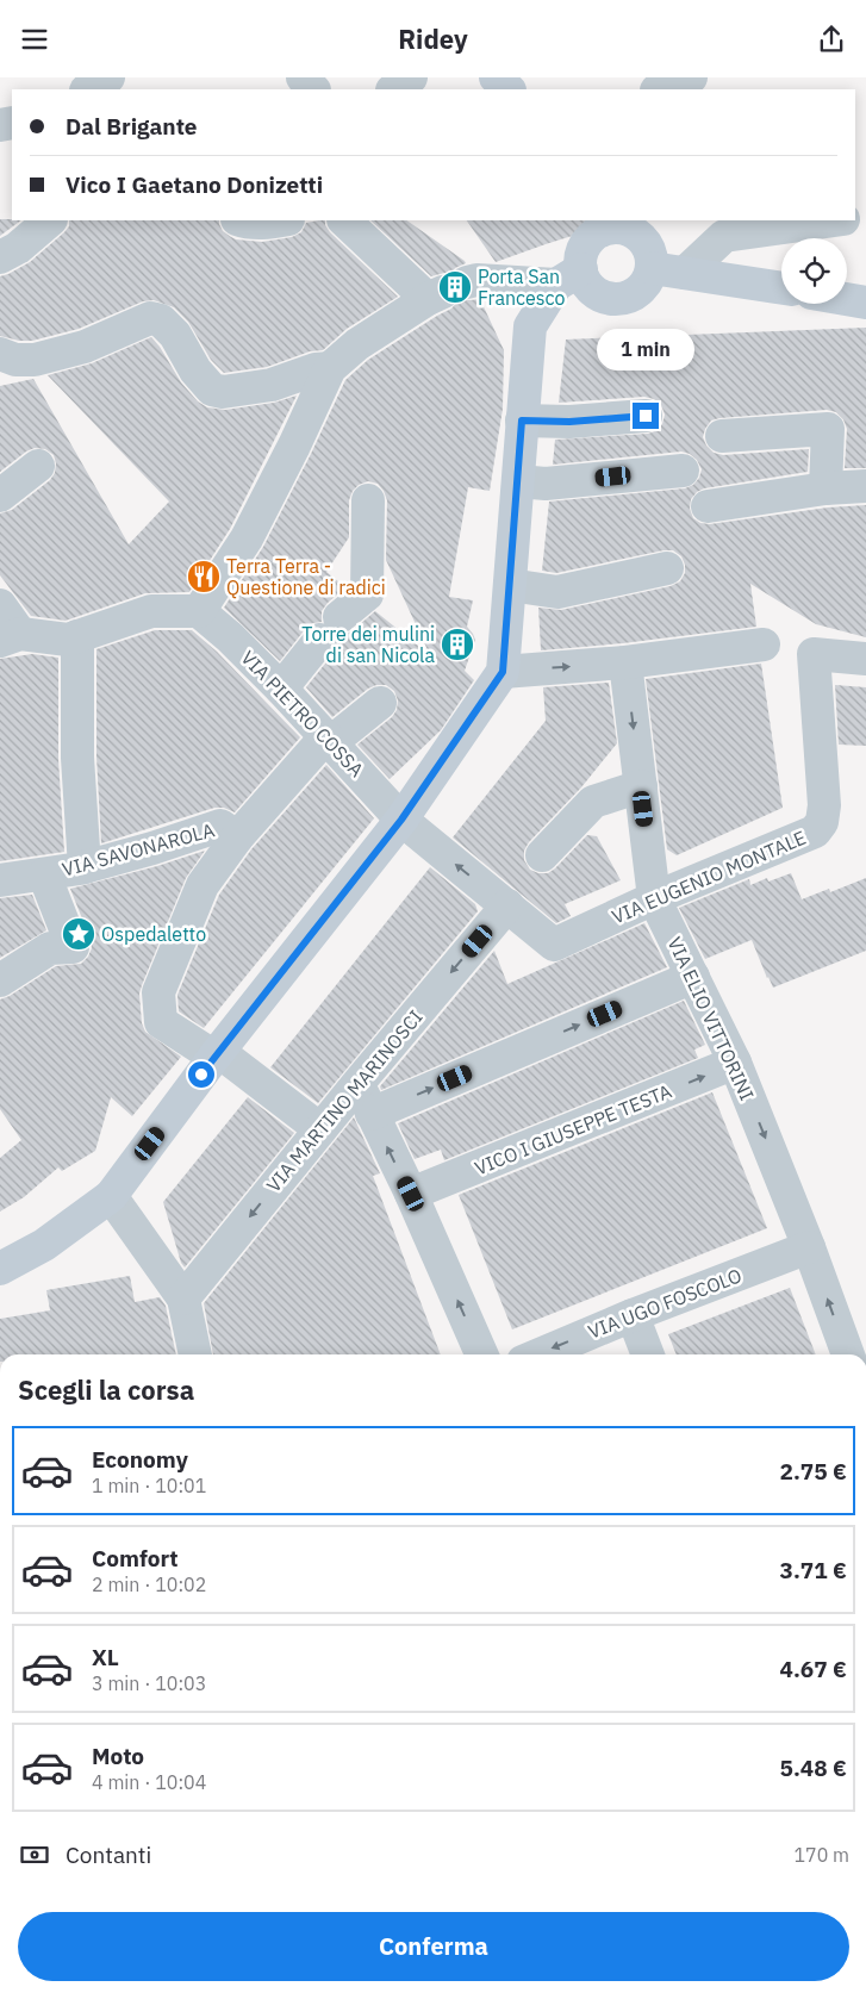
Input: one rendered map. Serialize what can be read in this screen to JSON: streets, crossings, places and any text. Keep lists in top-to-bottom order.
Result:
{
  "streets": {
    "street": [
      "VIA PIETRO COSSA",
      "VIA SAVONAROLA",
      "VIA EUGENIO MONTALE",
      "VIA ELIO VITTORINI",
      "VIA MARTINO MARINOSCI",
      "VICO I GIUSEPPE TESTA",
      "VIA UGO FOSCOLO"
    ]
  },
  "crossings": [
    ["VIA PIETRO COSSA", "VIA EUGENIO MONTALE"],
    ["VIA PIETRO COSSA", "VIA MARTINO MARINOSCI"],
    ["VIA EUGENIO MONTALE", "VIA ELIO VITTORINI"],
    ["VIA ELIO VITTORINI", "VICO I GIUSEPPE TESTA"],
    ["VIA ELIO VITTORINI", "VIA UGO FOSCOLO"]
  ],
  "places": {
    "building": ["Porta San Francesco", "Torre dei mulini di san Nicola"],
    "restaurant": ["Terra Terra - Questione di radici"],
    "place": ["Ospedaletto"]
  },
  "page": {
    "header": "Ridey",
    "banner": ["Dal Brigante", "Vico I Gaetano Donizetti"],
    "bubble": "1 min",
    "heading": "Scegli la corsa",
    "list": [
      {
        "name": "Economy",
        "note": "1 min · 10:01",
        "value": "2.75 €"
      },
      {
        "name": "Comfort",
        "note": "2 min · 10:02",
        "value": "3.71 €"
      },
      {
        "name": "XL",
        "note": "3 min · 10:03",
        "value": "4.67 €"
      },
      {
        "name": "Moto",
        "note": "4 min · 10:04",
        "value": "5.48 €"
      }
    ],
    "pay": ["Contanti", "170 m"],
    "buttons": "Conferma"
  }
}
